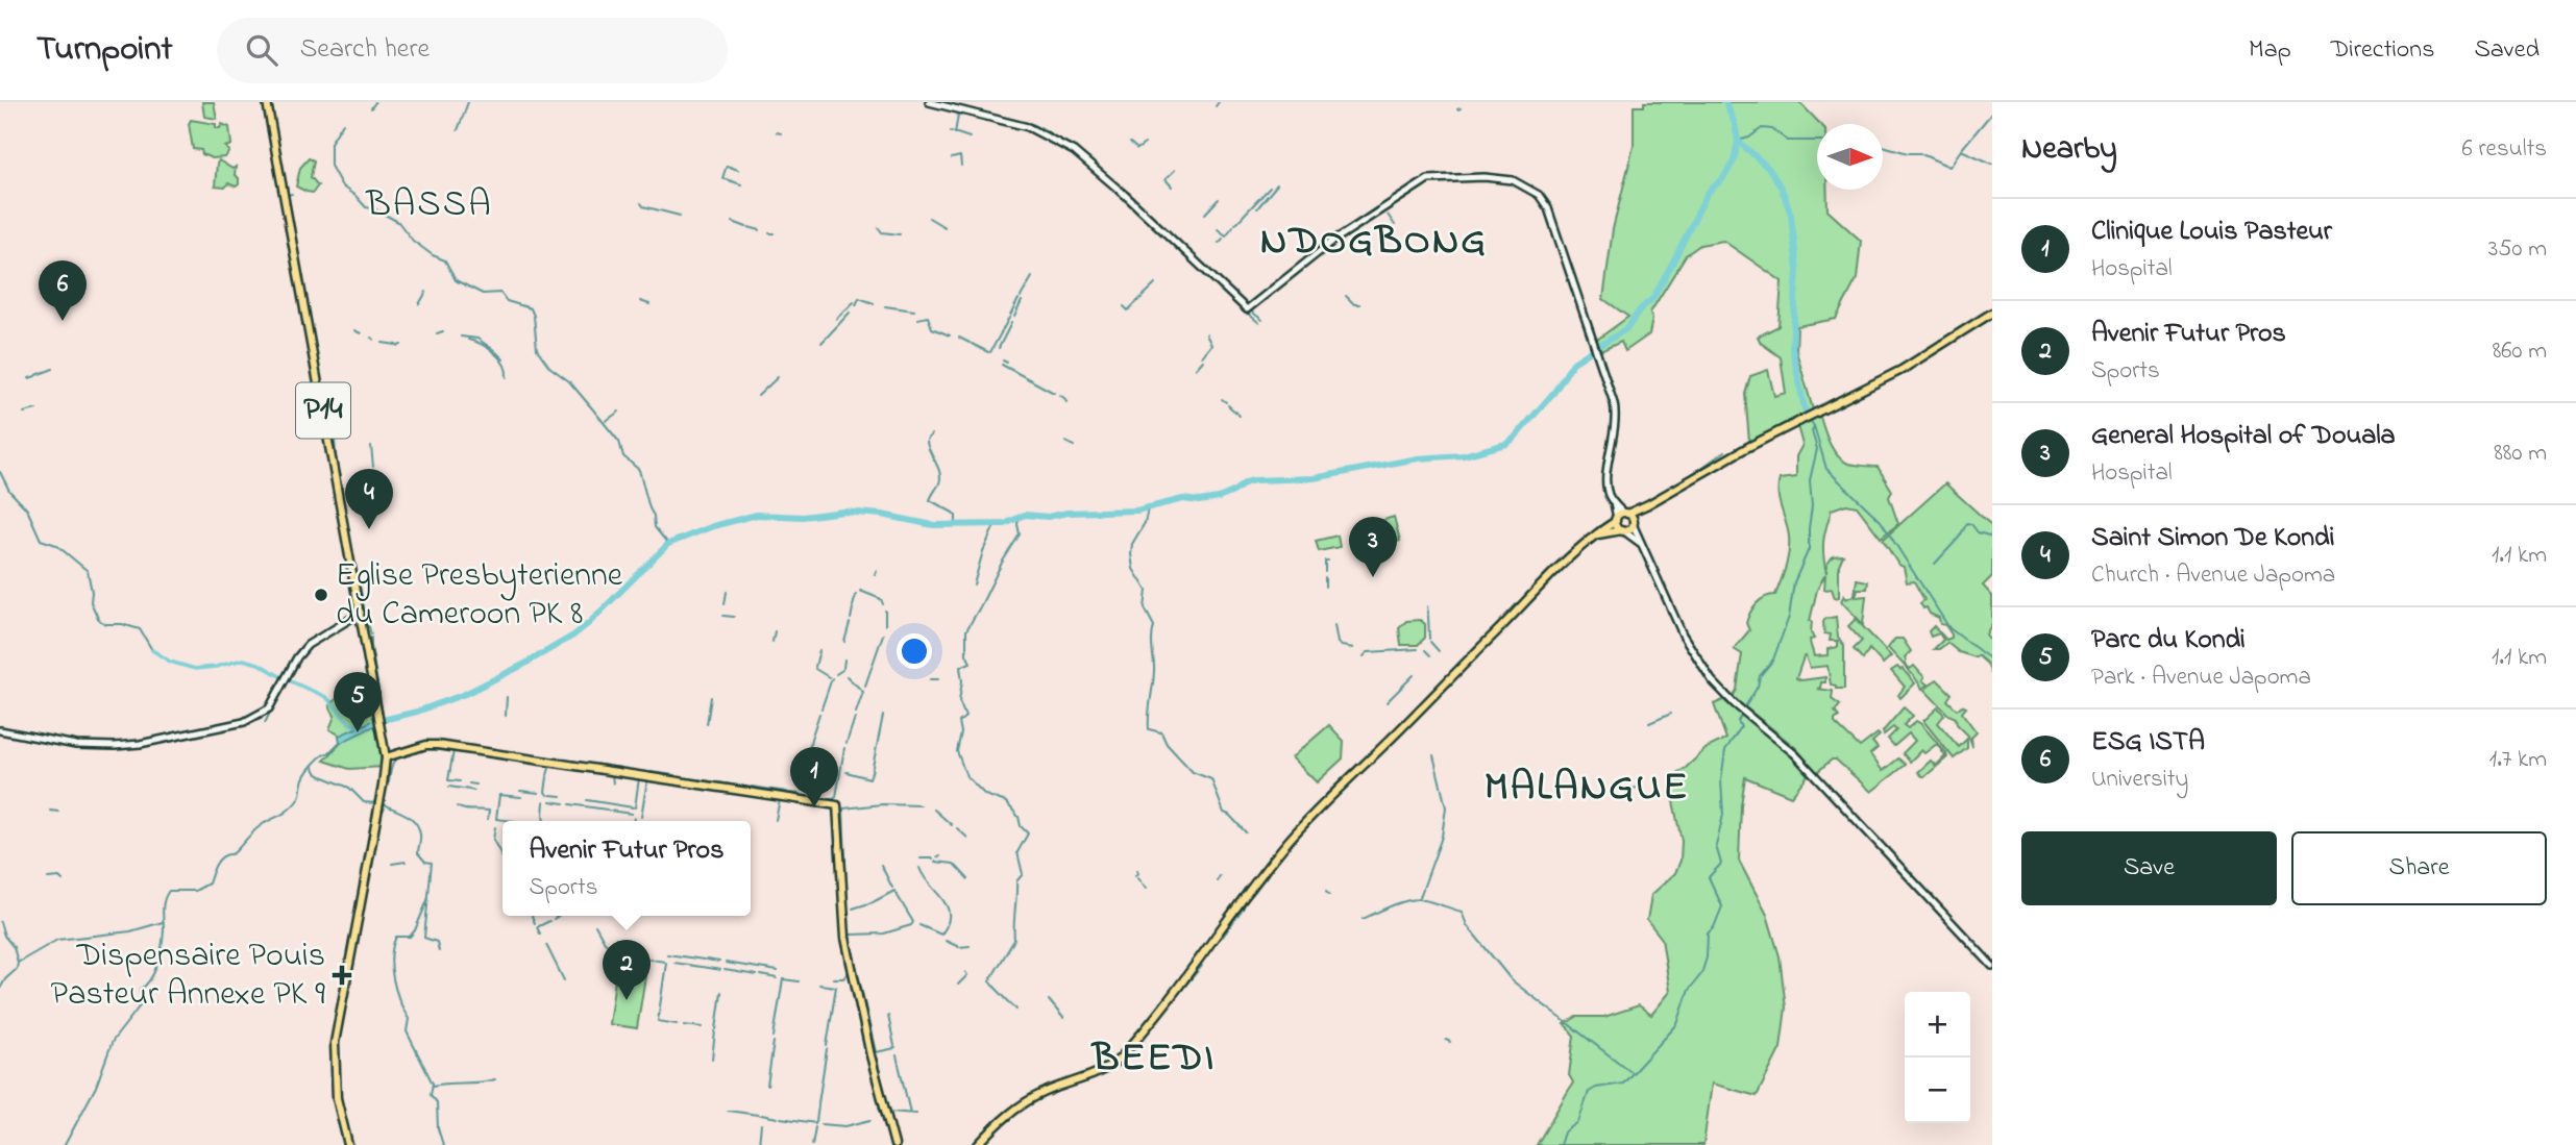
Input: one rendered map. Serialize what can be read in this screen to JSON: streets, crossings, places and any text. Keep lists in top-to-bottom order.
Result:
{
  "streets": {
    "main road": ["P14"]
  },
  "districts": [
    "BASSA",
    "NDOGBONG",
    "MALANGUE",
    "BEEDI"
  ],
  "places": {
    "other": ["Eglise Presbyterienne du Cameroon PK 8"],
    "health": ["Dispensaire Pouis Pasteur Annexe PK 9"]
  },
  "north": "right",
  "page": {
    "header": "Turnpoint",
    "search": "Search here",
    "nav": ["Map", "Directions", "Saved"],
    "heading": ["Nearby", "6 results"],
    "list": [
      {
        "mark": "1",
        "name": "Clinique Louis Pasteur",
        "note": "Hospital",
        "value": "350 m"
      },
      {
        "mark": "2",
        "name": "Avenir Futur Pros",
        "note": "Sports",
        "value": "860 m"
      },
      {
        "mark": "3",
        "name": "General Hospital of Douala",
        "note": "Hospital",
        "value": "880 m"
      },
      {
        "mark": "4",
        "name": "Saint Simon De Kondi",
        "note": "Church · Avenue Japoma",
        "value": "1.1 km"
      },
      {
        "mark": "5",
        "name": "Parc du Kondi",
        "note": "Park · Avenue Japoma",
        "value": "1.1 km"
      },
      {
        "mark": "6",
        "name": "ESG ISTA",
        "note": "University",
        "value": "1.7 km"
      }
    ],
    "pins": [
      "6",
      "4",
      "3",
      "5",
      "1",
      "2"
    ],
    "buttons": ["Save", "Share"],
    "popup": ["Avenir Futur Pros", "Sports"],
    "map_buttons": ["+", "−"]
  }
}
